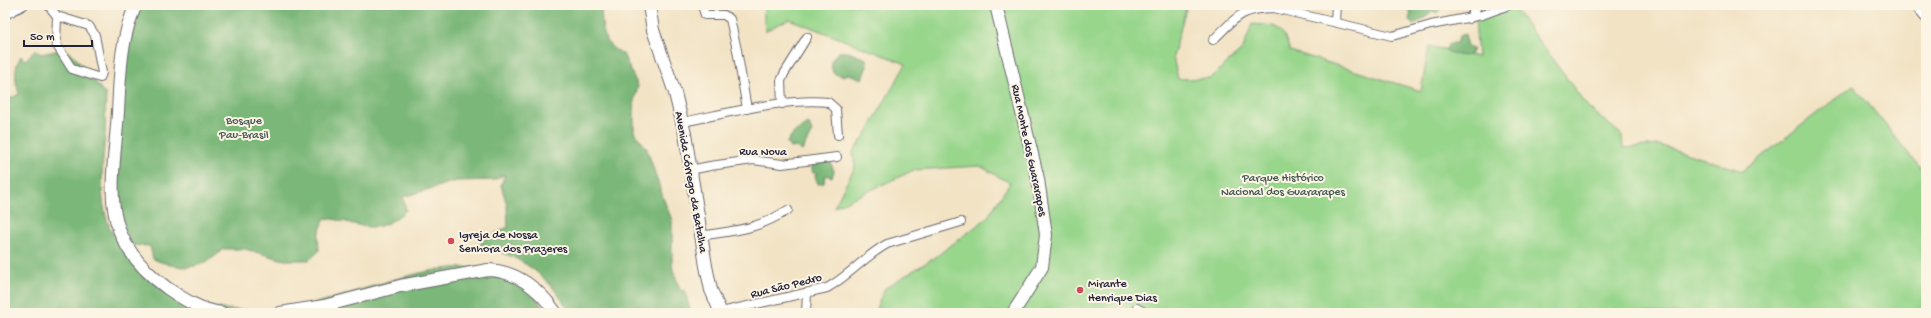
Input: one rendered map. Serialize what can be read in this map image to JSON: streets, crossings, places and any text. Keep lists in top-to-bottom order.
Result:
{
  "streets": {
    "main road": ["Rua Monte dos Guararapes", "Avenida Córrego da Batalha"],
    "street": ["Rua Nova", "Rua São Pedro"]
  },
  "crossings": [
    ["Rua Nova", "Avenida Córrego da Batalha"],
    ["Avenida Córrego da Batalha", "Rua São Pedro"]
  ],
  "parks": ["Bosque Pau-Brasil", "Parque Histórico Nacional dos Guararapes"],
  "places": ["Igreja de Nossa Senhora dos Prazeres", "Mirante Henrique Dias"],
  "scale_bar": "50 m"
}
